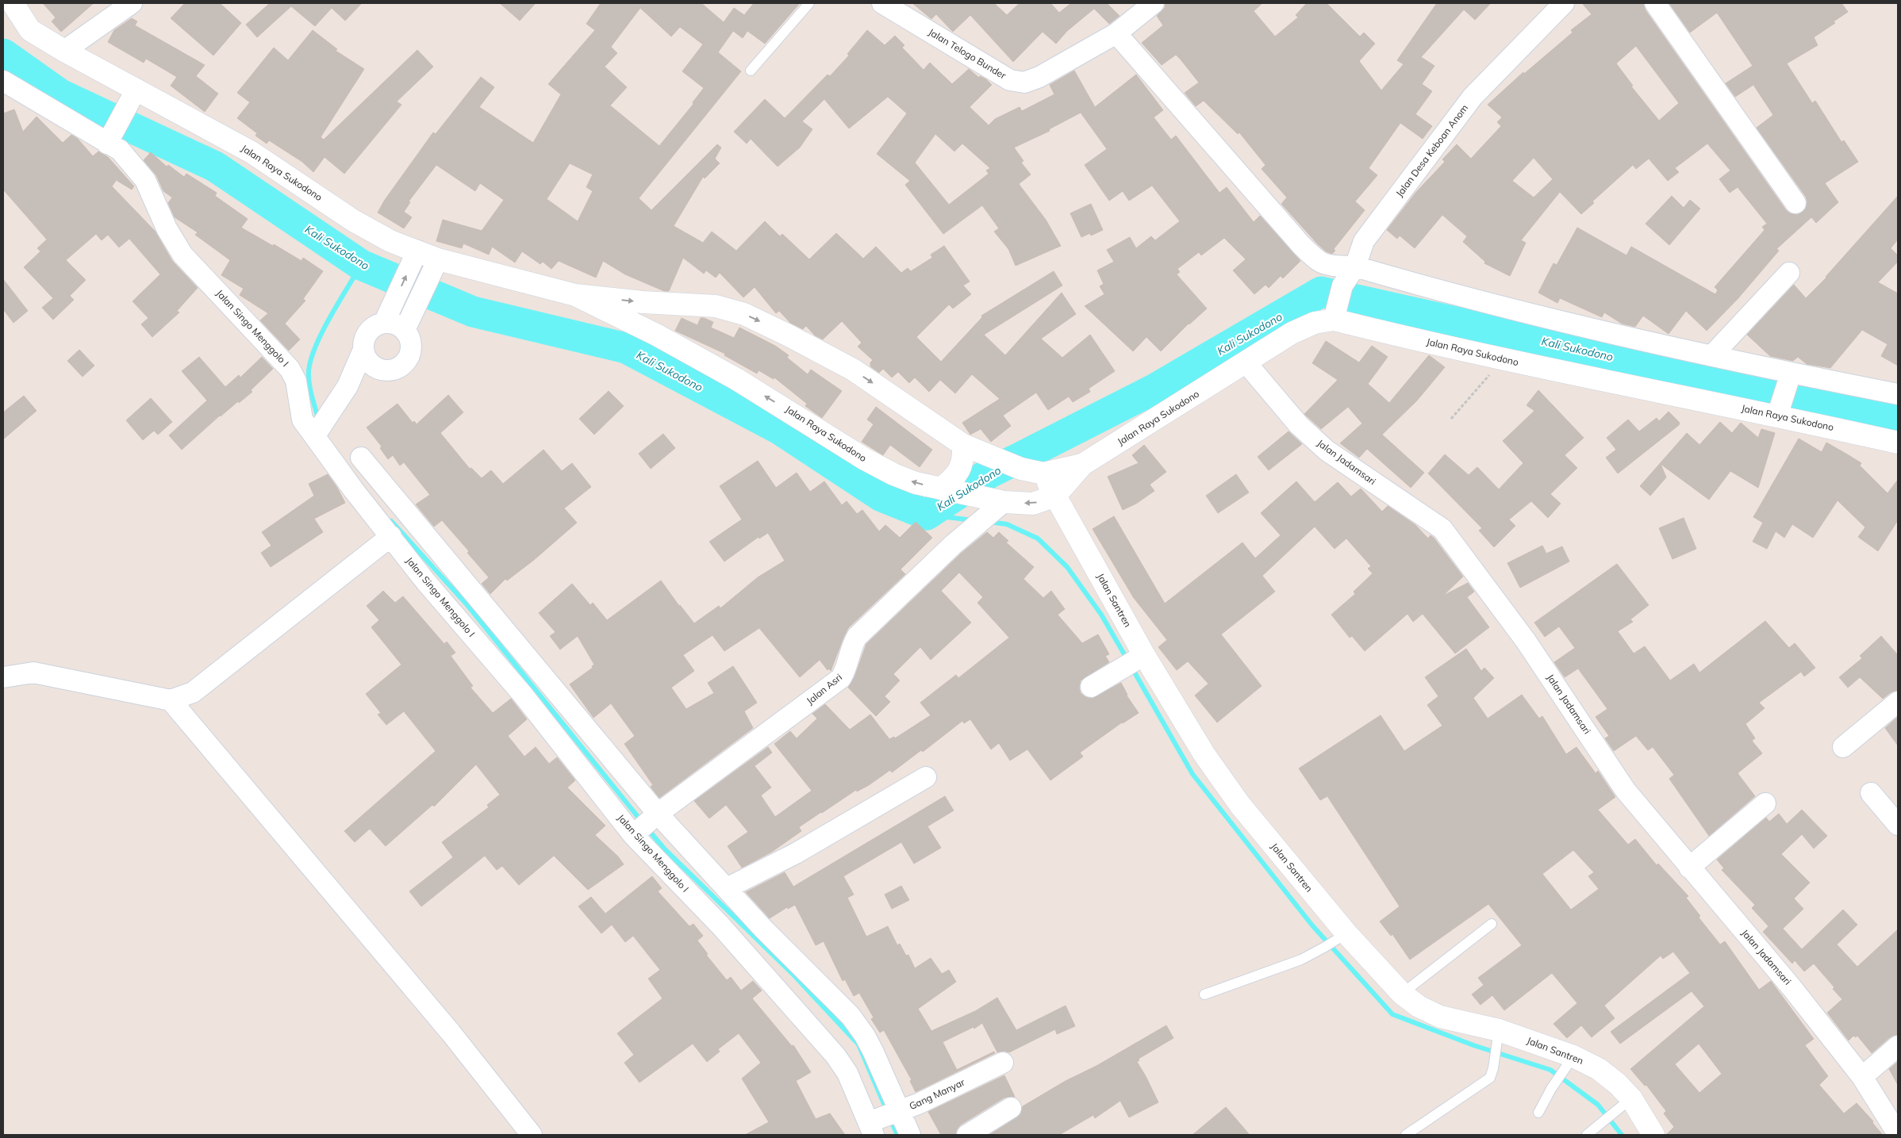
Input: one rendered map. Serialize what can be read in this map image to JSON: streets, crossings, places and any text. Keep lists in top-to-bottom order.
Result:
{
  "streets": {
    "main road": ["Jalan Raya Sukodono", "Jalan Santren"],
    "street": [
      "Jalan Telogo Bunder",
      "Jalan Desa Keboan Anom",
      "Jalan Singo Menggolo I",
      "Jalan Jadamsari",
      "Jalan Asri",
      "Gang Manyar"
    ]
  },
  "crossings": [
    ["Jalan Desa Keboan Anom", "Jalan Raya Sukodono"],
    ["Jalan Raya Sukodono", "Jalan Jadamsari"],
    ["Jalan Raya Sukodono", "Jalan Santren"],
    ["Jalan Raya Sukodono", "Jalan Asri"],
    ["Jalan Singo Menggolo I", "Jalan Asri"],
    ["Jalan Singo Menggolo I", "Gang Manyar"]
  ],
  "water": ["Kali Sukodono"]
}
